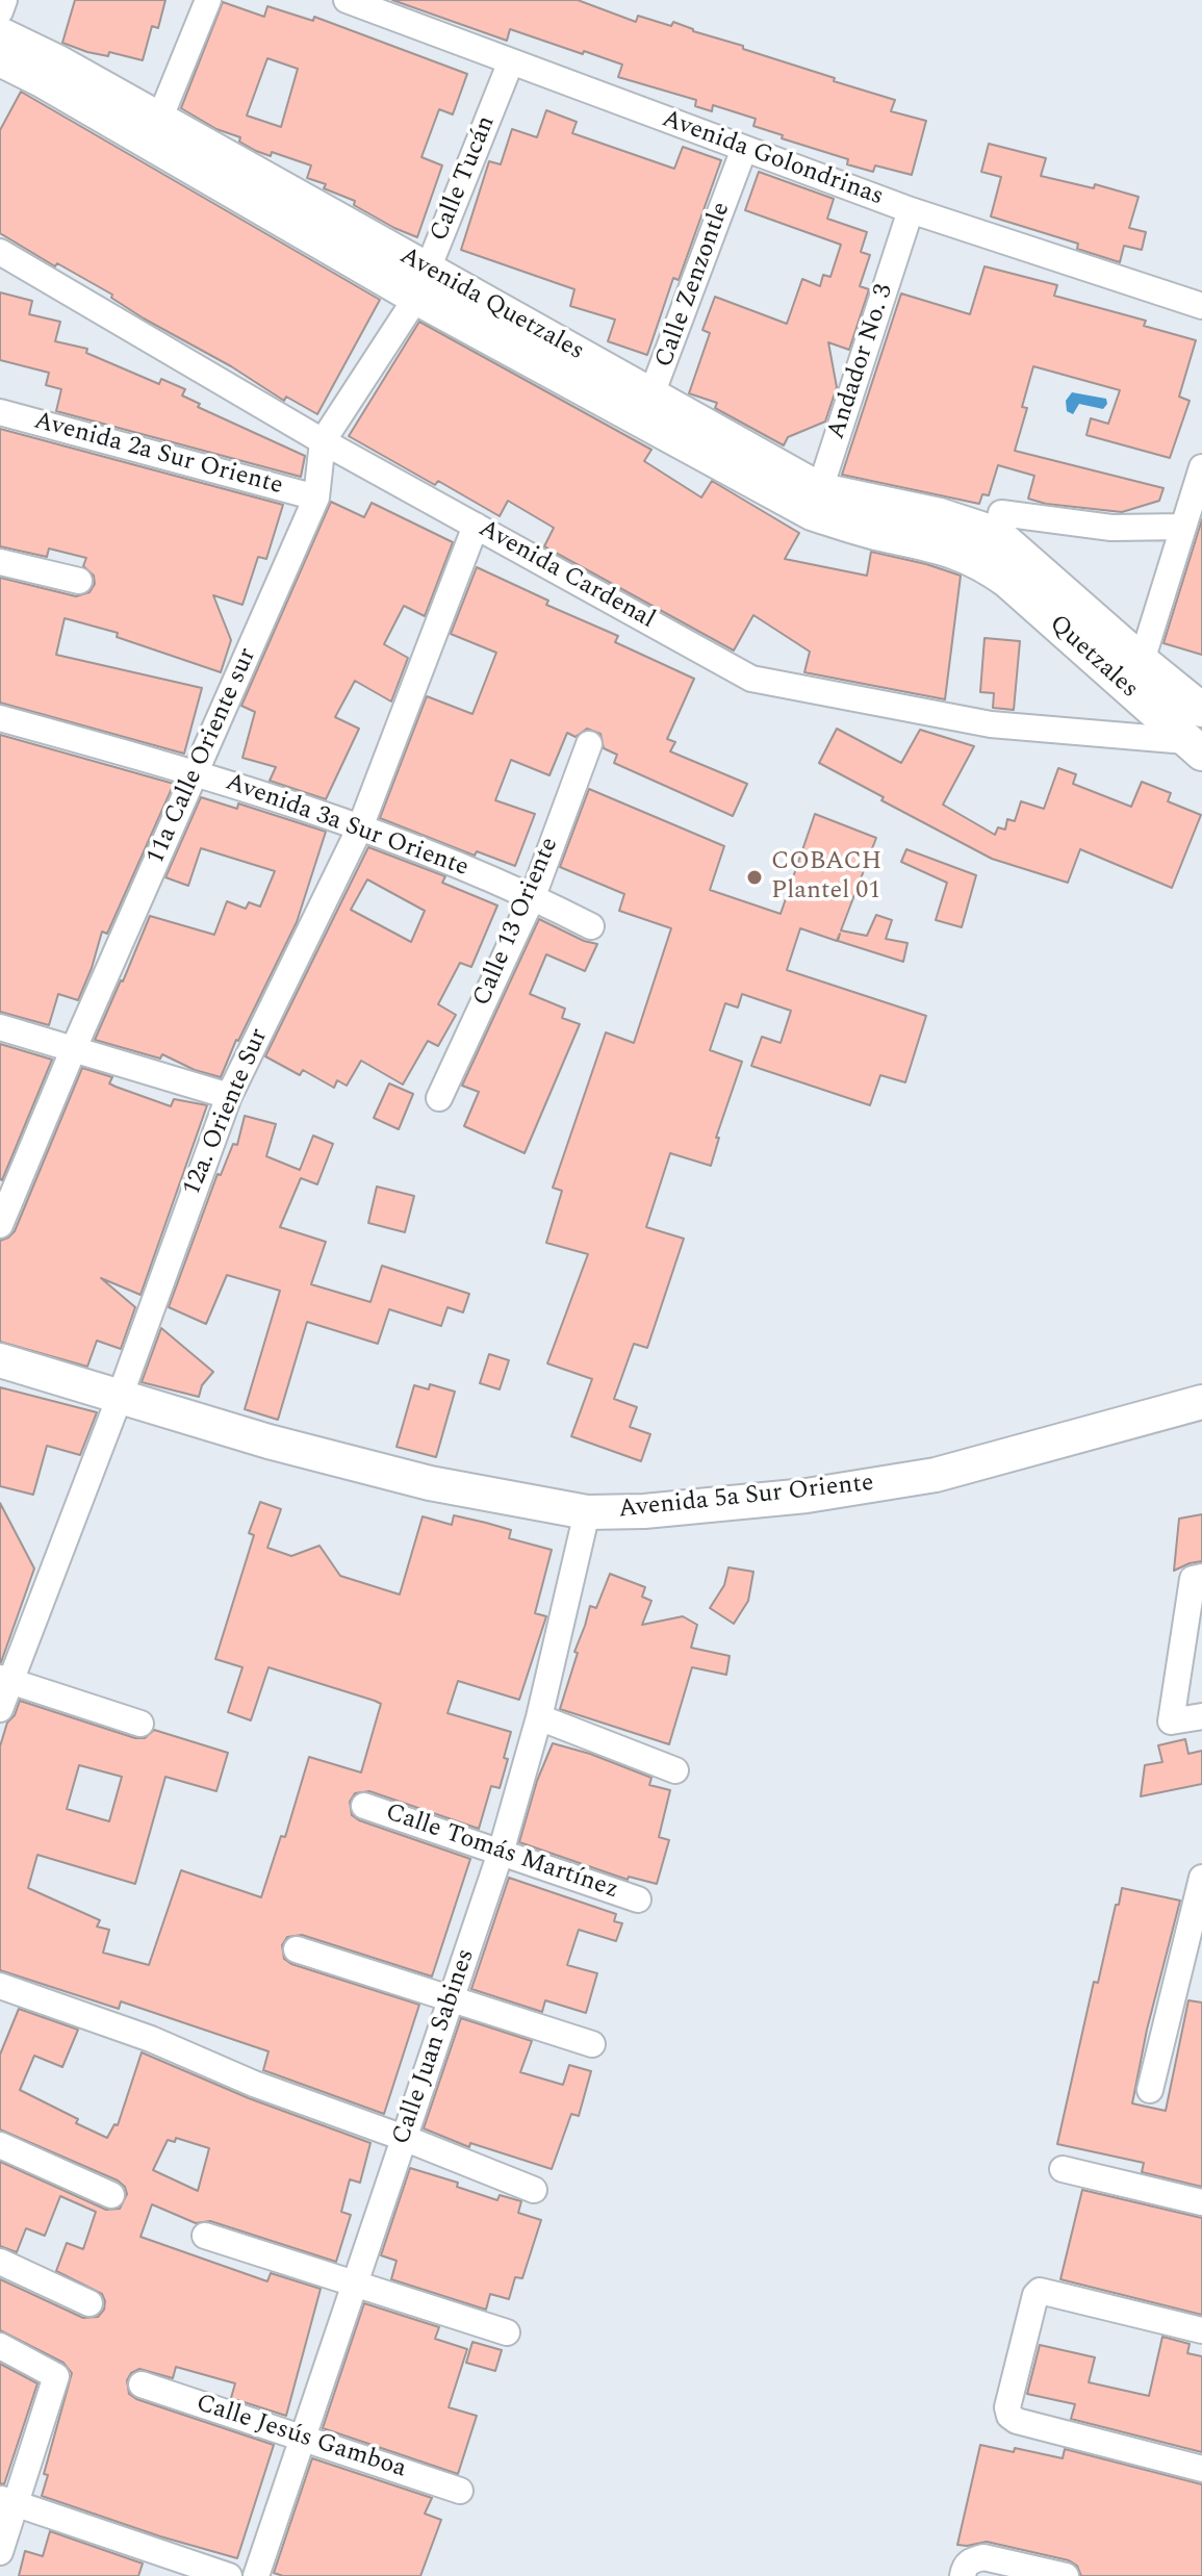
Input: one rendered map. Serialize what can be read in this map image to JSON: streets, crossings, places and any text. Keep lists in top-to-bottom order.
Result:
{
  "streets": {
    "main road": ["Avenida Quetzales", "Quetzales", "Avenida 5a Sur Oriente"],
    "street": [
      "Avenida Golondrinas",
      "Calle Tucán",
      "Calle Zenzontle",
      "Andador No. 3",
      "Avenida 2a Sur Oriente",
      "Avenida Cardenal",
      "11a Calle Oriente sur",
      "Avenida 3a Sur Oriente",
      "Calle 13 Oriente",
      "12a. Oriente Sur",
      "Calle Tomás Martínez",
      "Calle Juan Sabines",
      "Calle Jesús Gamboa"
    ]
  },
  "crossings": [
    ["Avenida Golondrinas", "Calle Tucán"],
    ["Avenida Golondrinas", "Calle Zenzontle"],
    ["Avenida Golondrinas", "Andador No. 3"],
    ["Calle Tucán", "Avenida Quetzales"],
    ["Calle Tucán", "11a Calle Oriente sur"],
    ["Calle Zenzontle", "Avenida Quetzales"],
    ["Avenida Quetzales", "Andador No. 3"],
    ["Avenida Quetzales", "Quetzales"],
    ["Avenida Quetzales", "11a Calle Oriente sur"],
    ["Avenida 2a Sur Oriente", "11a Calle Oriente sur"],
    ["Avenida Cardenal", "Quetzales"],
    ["Avenida Cardenal", "11a Calle Oriente sur"],
    ["Avenida Cardenal", "12a. Oriente Sur"],
    ["11a Calle Oriente sur", "Avenida 3a Sur Oriente"],
    ["Avenida 3a Sur Oriente", "Calle 13 Oriente"],
    ["Avenida 3a Sur Oriente", "12a. Oriente Sur"],
    ["12a. Oriente Sur", "Avenida 5a Sur Oriente"],
    ["Avenida 5a Sur Oriente", "Calle Juan Sabines"],
    ["Calle Tomás Martínez", "Calle Juan Sabines"],
    ["Calle Juan Sabines", "Calle Jesús Gamboa"]
  ],
  "places": ["COBACH Plantel 01"]
}
